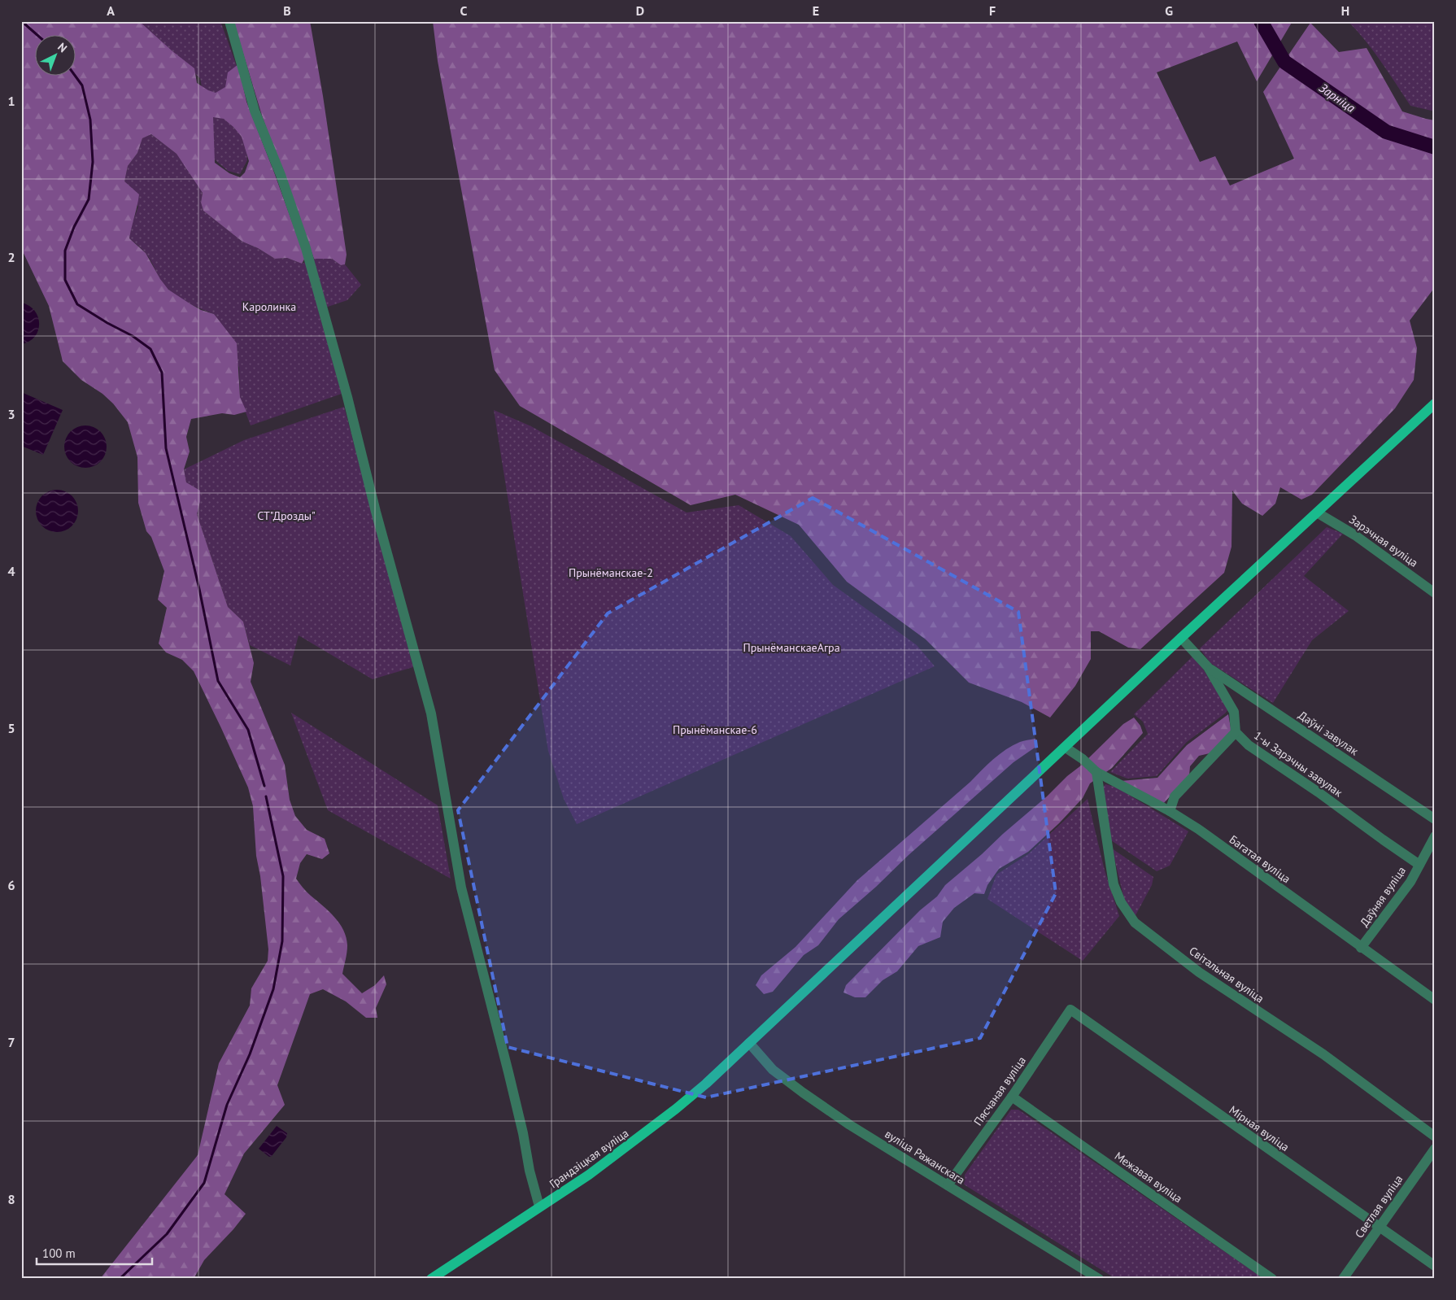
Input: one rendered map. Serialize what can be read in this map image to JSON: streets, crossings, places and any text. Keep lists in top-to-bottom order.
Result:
{
  "streets": {
    "main road": ["Грандзіцкая вуліца"],
    "street": [
      "Зарэчная вуліца",
      "Даўні завулак",
      "1-ы Зарэчны завулак",
      "Багатая вуліца",
      "Даўняя вуліца",
      "Світальная вуліца",
      "Пясчаная вуліца",
      "Мірная вуліца",
      "вуліца Ражанскага",
      "Межавая вуліца",
      "Светлая вуліца"
    ]
  },
  "crossings": [
    ["Зарэчная вуліца", "Грандзіцкая вуліца"],
    ["1-ы Зарэчны завулак", "Даўняя вуліца"],
    ["Багатая вуліца", "Даўняя вуліца"],
    ["Багатая вуліца", "Світальная вуліца"],
    ["Багатая вуліца", "Грандзіцкая вуліца"],
    ["Пясчаная вуліца", "Мірная вуліца"],
    ["Пясчаная вуліца", "вуліца Ражанскага"],
    ["Пясчаная вуліца", "Межавая вуліца"],
    ["Мірная вуліца", "Светлая вуліца"],
    ["вуліца Ражанскага", "Грандзіцкая вуліца"]
  ],
  "water": ["Зарніца"],
  "parks": [
    "Каролинка",
    "СТ\"Дрозды\"",
    "Прынёманскае-2",
    "ПрынёманскаеАгра",
    "Прынёманскае-6"
  ],
  "scale_bar": "100 m",
  "north": "top right",
  "grid": {
    "columns": [
      "A",
      "B",
      "C",
      "D",
      "E",
      "F",
      "G",
      "H"
    ],
    "rows": [
      "1",
      "2",
      "3",
      "4",
      "5",
      "6",
      "7",
      "8"
    ]
  }
}
